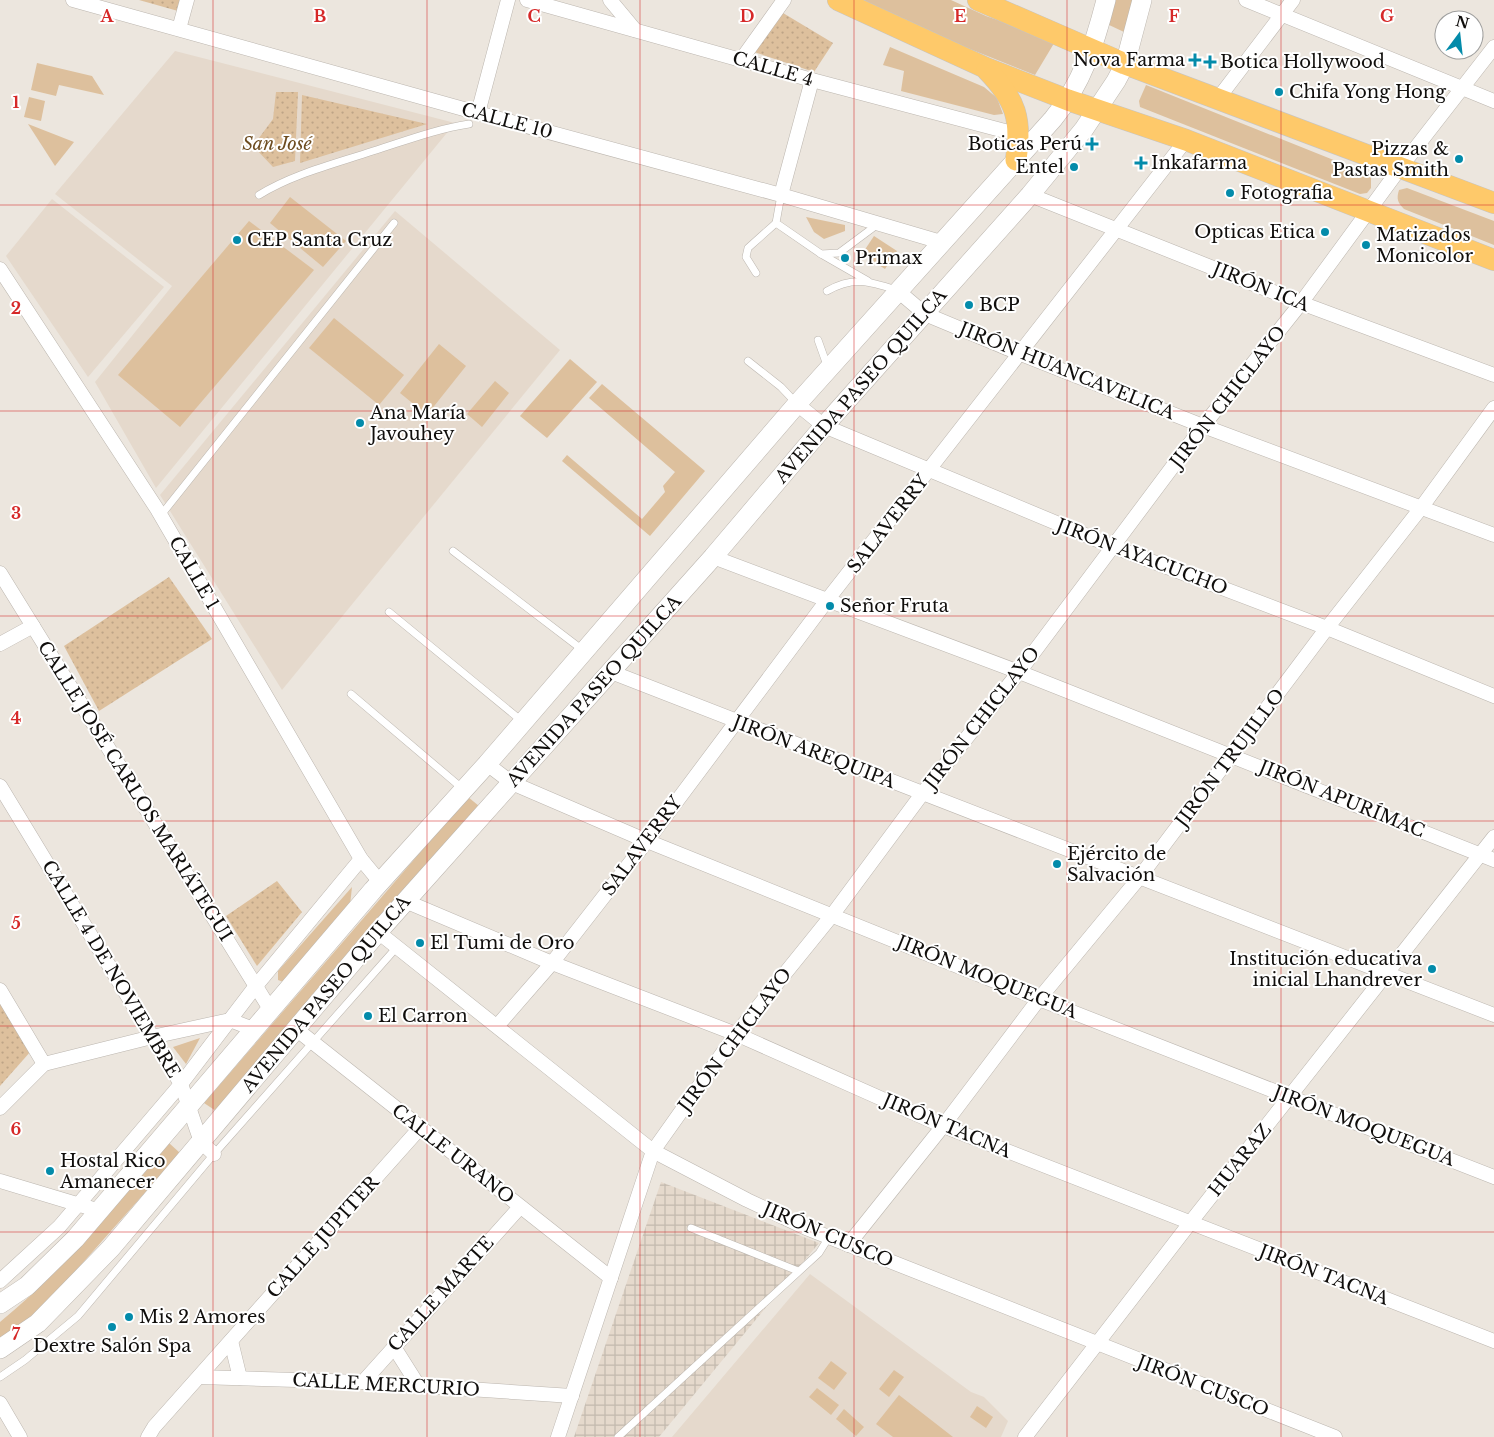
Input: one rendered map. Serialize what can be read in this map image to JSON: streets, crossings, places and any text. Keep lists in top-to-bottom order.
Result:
{
  "streets": {
    "main road": ["AVENIDA PASEO QUILCA"],
    "street": [
      "CALLE 4",
      "CALLE 10",
      "JIRÓN ICA",
      "JIRÓN HUANCAVELICA",
      "JIRÓN CHICLAYO",
      "SALAVERRY",
      "JIRÓN AYACUCHO",
      "CALLE 1",
      "JIRÓN AREQUIPA",
      "JIRÓN TRUJILLO",
      "CALLE JOSÉ CARLOS MARIÁTEGUI",
      "JIRÓN APURÍMAC",
      "CALLE 4 DE NOVIEMBRE",
      "JIRÓN MOQUEGUA",
      "JIRÓN TACNA",
      "CALLE URANO",
      "HUARAZ",
      "JIRÓN CUSCO",
      "CALLE JUPITER",
      "CALLE MARTE",
      "CALLE MERCURIO"
    ]
  },
  "crossings": [
    ["CALLE 10", "AVENIDA PASEO QUILCA"],
    ["JIRÓN ICA", "AVENIDA PASEO QUILCA"],
    ["JIRÓN ICA", "JIRÓN CHICLAYO"],
    ["JIRÓN ICA", "SALAVERRY"],
    ["JIRÓN HUANCAVELICA", "AVENIDA PASEO QUILCA"],
    ["JIRÓN HUANCAVELICA", "JIRÓN CHICLAYO"],
    ["JIRÓN HUANCAVELICA", "SALAVERRY"],
    ["JIRÓN HUANCAVELICA", "JIRÓN TRUJILLO"],
    ["AVENIDA PASEO QUILCA", "JIRÓN AYACUCHO"],
    ["AVENIDA PASEO QUILCA", "CALLE 1"],
    ["AVENIDA PASEO QUILCA", "JIRÓN AREQUIPA"],
    ["AVENIDA PASEO QUILCA", "CALLE JOSÉ CARLOS MARIÁTEGUI"],
    ["AVENIDA PASEO QUILCA", "JIRÓN APURÍMAC"],
    ["AVENIDA PASEO QUILCA", "CALLE 4 DE NOVIEMBRE"],
    ["AVENIDA PASEO QUILCA", "JIRÓN MOQUEGUA"],
    ["AVENIDA PASEO QUILCA", "JIRÓN TACNA"],
    ["AVENIDA PASEO QUILCA", "CALLE URANO"],
    ["AVENIDA PASEO QUILCA", "JIRÓN CUSCO"],
    ["JIRÓN CHICLAYO", "JIRÓN AYACUCHO"],
    ["JIRÓN CHICLAYO", "JIRÓN AREQUIPA"],
    ["JIRÓN CHICLAYO", "JIRÓN APURÍMAC"],
    ["JIRÓN CHICLAYO", "JIRÓN MOQUEGUA"],
    ["JIRÓN CHICLAYO", "JIRÓN TACNA"],
    ["JIRÓN CHICLAYO", "CALLE URANO"],
    ["JIRÓN CHICLAYO", "JIRÓN CUSCO"],
    ["JIRÓN CHICLAYO", "CALLE MERCURIO"],
    ["SALAVERRY", "JIRÓN AYACUCHO"],
    ["SALAVERRY", "JIRÓN AREQUIPA"],
    ["SALAVERRY", "JIRÓN APURÍMAC"],
    ["SALAVERRY", "JIRÓN MOQUEGUA"],
    ["SALAVERRY", "JIRÓN TACNA"],
    ["SALAVERRY", "JIRÓN CUSCO"],
    ["JIRÓN AYACUCHO", "JIRÓN TRUJILLO"],
    ["JIRÓN AREQUIPA", "JIRÓN TRUJILLO"],
    ["JIRÓN AREQUIPA", "HUARAZ"],
    ["JIRÓN TRUJILLO", "JIRÓN APURÍMAC"],
    ["JIRÓN TRUJILLO", "JIRÓN MOQUEGUA"],
    ["JIRÓN TRUJILLO", "JIRÓN TACNA"],
    ["JIRÓN TRUJILLO", "JIRÓN CUSCO"],
    ["JIRÓN APURÍMAC", "HUARAZ"],
    ["JIRÓN MOQUEGUA", "HUARAZ"],
    ["JIRÓN TACNA", "HUARAZ"],
    ["CALLE URANO", "CALLE JUPITER"],
    ["CALLE URANO", "CALLE MARTE"],
    ["HUARAZ", "JIRÓN CUSCO"],
    ["CALLE JUPITER", "CALLE MERCURIO"],
    ["CALLE MARTE", "CALLE MERCURIO"]
  ],
  "parks": ["San José"],
  "places": {
    "health": [
      "Nova Farma",
      "Botica Hollywood",
      "Boticas Perú",
      "Inkafarma"
    ],
    "other": [
      "Chifa Yong Hong",
      "Pizzas & Pastas Smith",
      "Entel",
      "Fotografia",
      "Opticas Etica",
      "CEP Santa Cruz",
      "Matizados Monicolor",
      "Primax",
      "BCP",
      "Ana María Javouhey",
      "Señor Fruta",
      "Ejército de Salvación",
      "El Tumi de Oro",
      "Institución educativa inicial Lhandrever",
      "El Carron",
      "Hostal Rico Amanecer",
      "Mis 2 Amores",
      "Dextre Salón Spa"
    ]
  },
  "north": "top",
  "grid": {
    "columns": [
      "A",
      "B",
      "C",
      "D",
      "E",
      "F",
      "G"
    ],
    "rows": [
      "1",
      "2",
      "3",
      "4",
      "5",
      "6",
      "7"
    ]
  }
}
